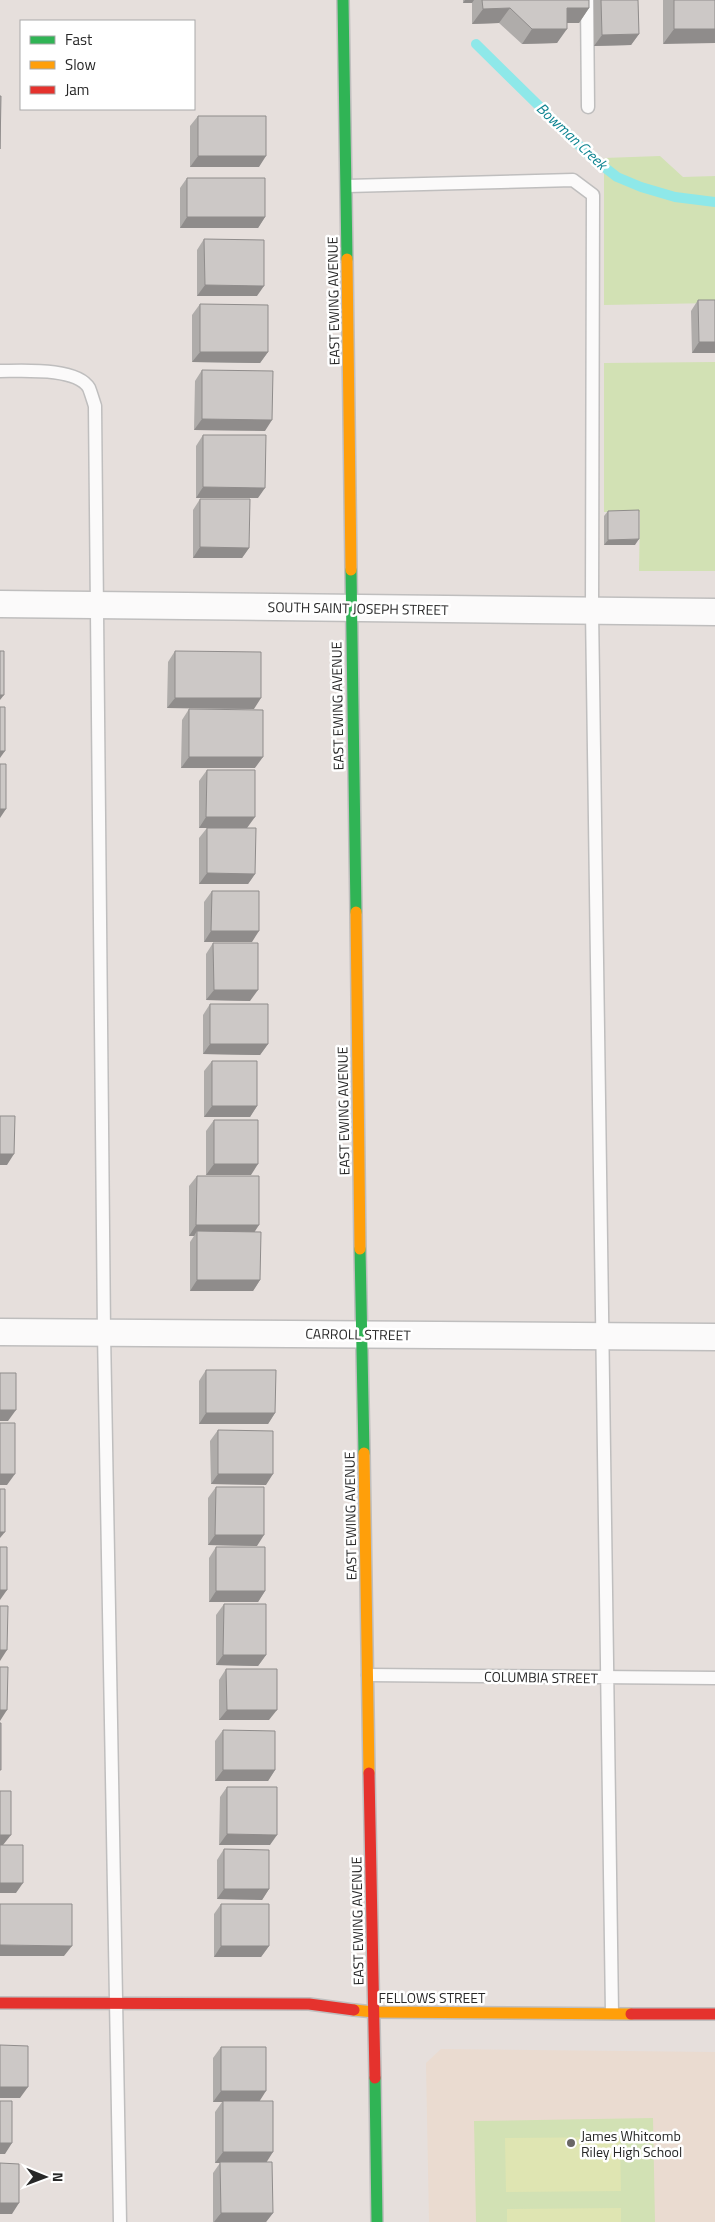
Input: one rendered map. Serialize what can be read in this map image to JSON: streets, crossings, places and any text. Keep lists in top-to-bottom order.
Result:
{
  "streets": {
    "street": [
      "EAST EWING AVENUE",
      "SOUTH SAINT JOSEPH STREET",
      "CARROLL STREET",
      "FELLOWS STREET"
    ],
    "lane": ["COLUMBIA STREET"]
  },
  "crossings": [
    ["EAST EWING AVENUE", "SOUTH SAINT JOSEPH STREET"],
    ["EAST EWING AVENUE", "CARROLL STREET"],
    ["EAST EWING AVENUE", "COLUMBIA STREET"],
    ["EAST EWING AVENUE", "FELLOWS STREET"]
  ],
  "water": ["Bowman Creek"],
  "places": ["James Whitcomb Riley High School"],
  "legend": ["Fast", "Slow", "Jam"],
  "north": "right"
}
